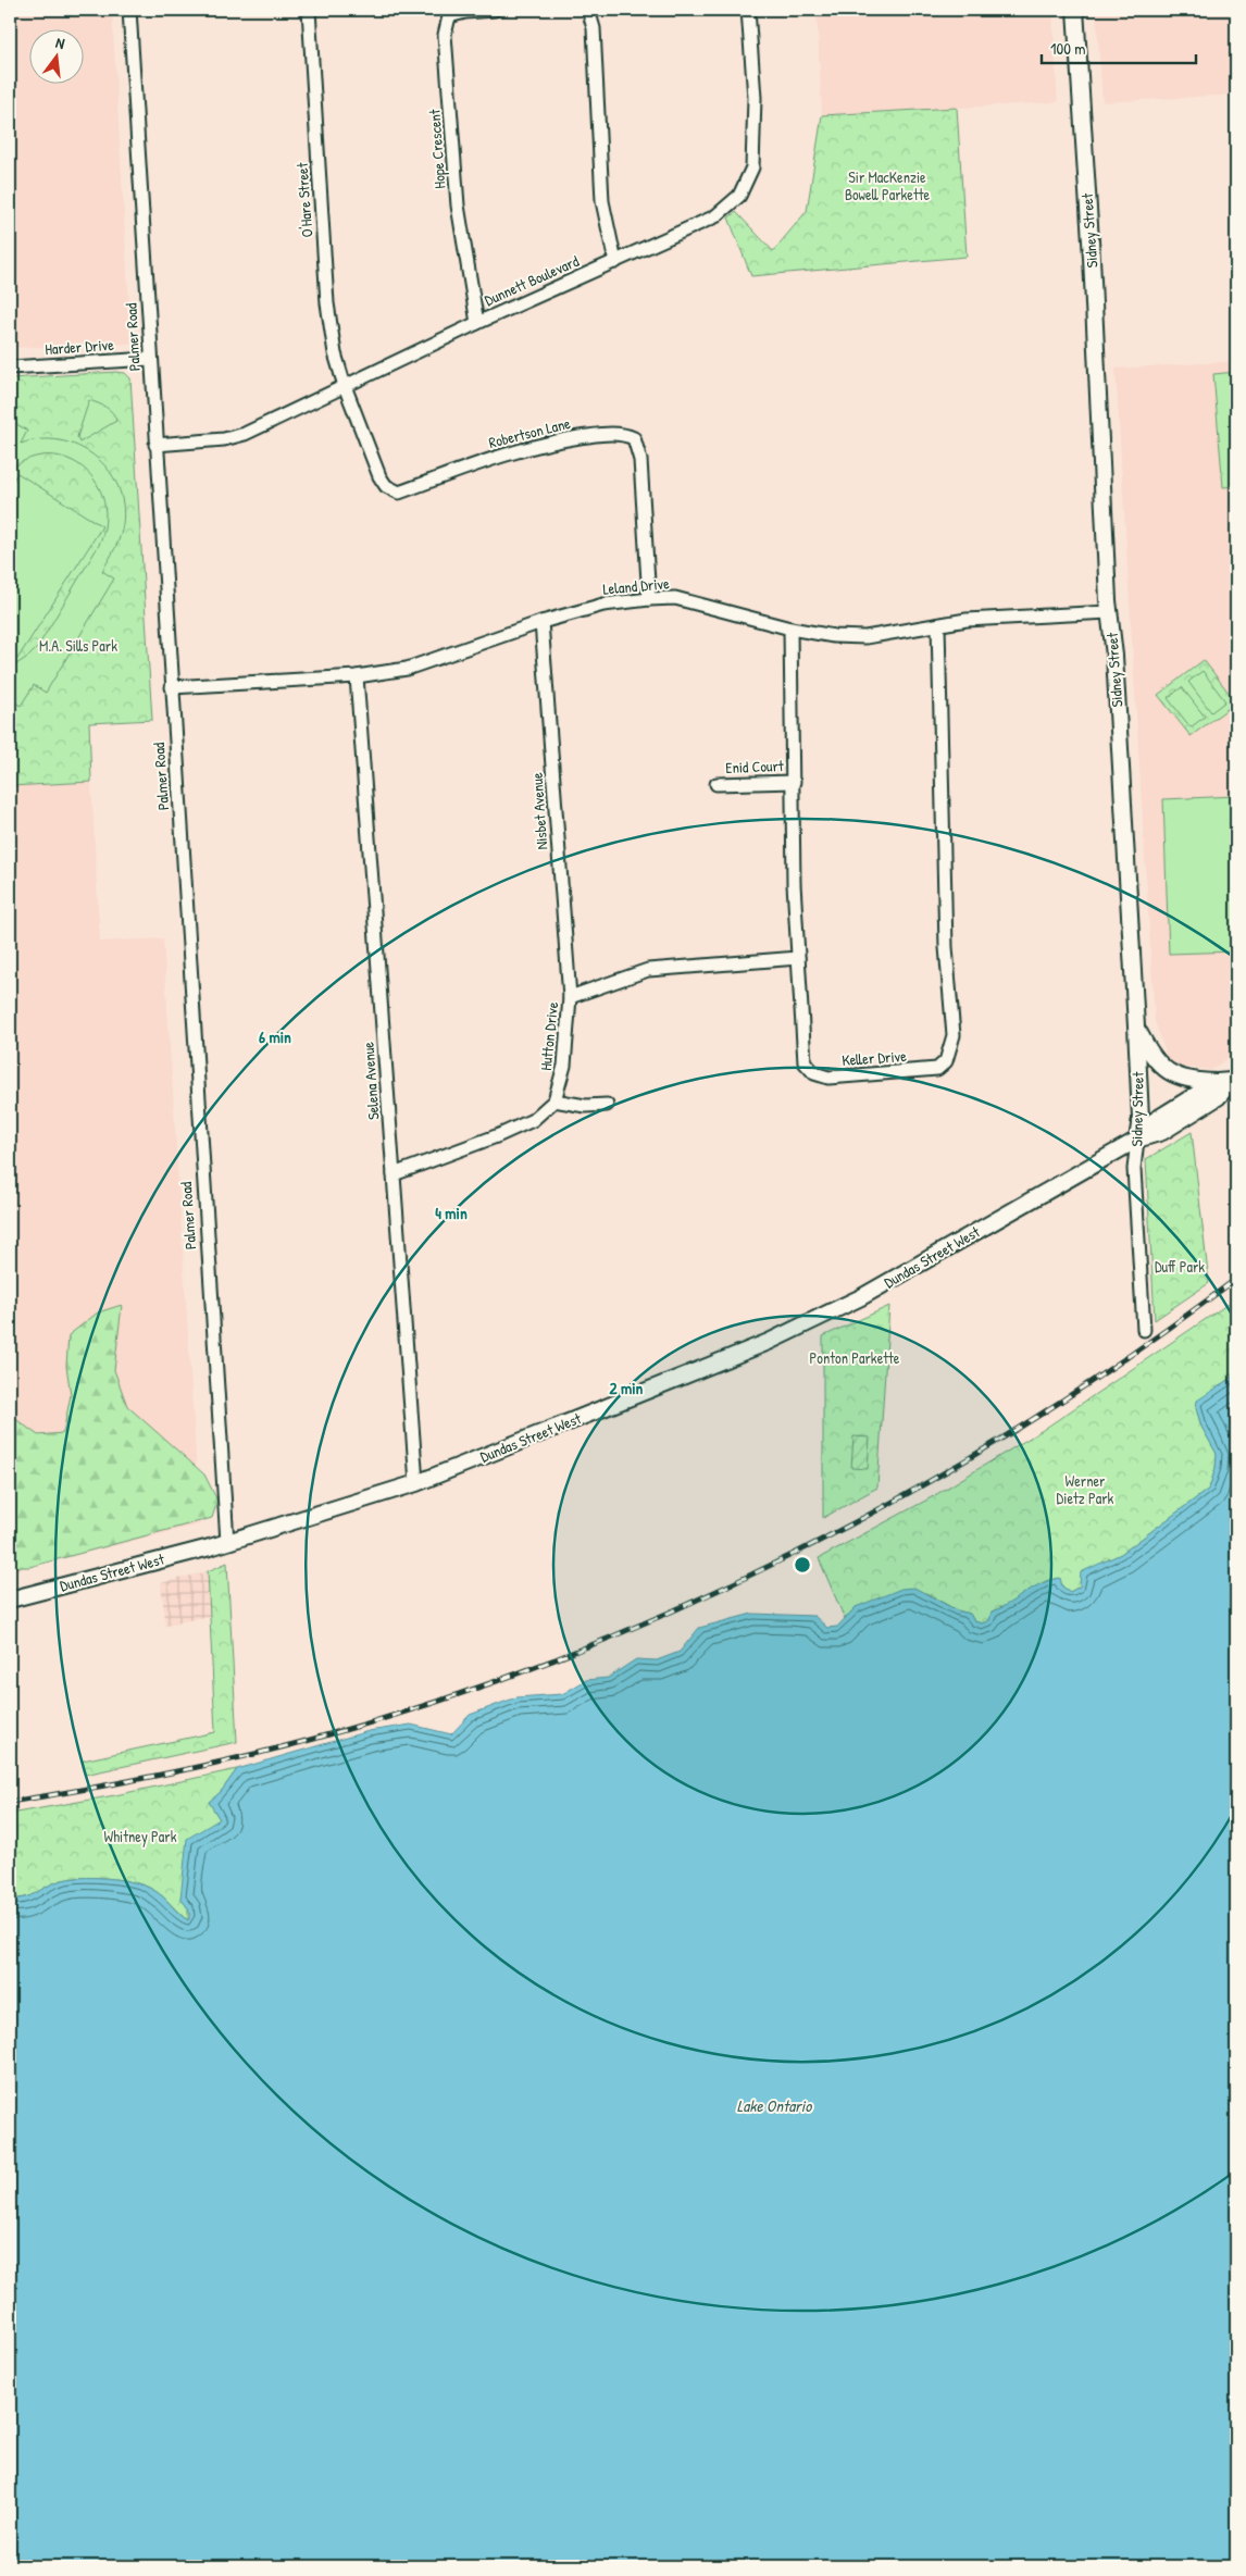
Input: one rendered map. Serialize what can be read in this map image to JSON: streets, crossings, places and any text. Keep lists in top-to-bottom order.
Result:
{
  "streets": {
    "main road": ["Sidney Street", "Dundas Street West"],
    "street": [
      "Hope Crescent",
      "O'Hare Street",
      "Dunnett Boulevard",
      "Palmer Road",
      "Harder Drive",
      "Robertson Lane",
      "Leland Drive",
      "Enid Court",
      "Nisbet Avenue",
      "Hutton Drive",
      "Keller Drive",
      "Selena Avenue"
    ]
  },
  "crossings": [
    ["Hope Crescent", "Dunnett Boulevard"],
    ["O'Hare Street", "Dunnett Boulevard"],
    ["O'Hare Street", "Robertson Lane"],
    ["Sidney Street", "Leland Drive"],
    ["Sidney Street", "Dundas Street West"],
    ["Dunnett Boulevard", "Palmer Road"],
    ["Dunnett Boulevard", "Robertson Lane"],
    ["Palmer Road", "Harder Drive"],
    ["Palmer Road", "Leland Drive"],
    ["Palmer Road", "Dundas Street West"],
    ["Robertson Lane", "Leland Drive"],
    ["Leland Drive", "Nisbet Avenue"],
    ["Leland Drive", "Keller Drive"],
    ["Leland Drive", "Selena Avenue"],
    ["Enid Court", "Keller Drive"],
    ["Nisbet Avenue", "Hutton Drive"],
    ["Hutton Drive", "Keller Drive"],
    ["Selena Avenue", "Dundas Street West"]
  ],
  "water": ["Lake Ontario"],
  "parks": [
    "Sir MacKenzie Bowell Parkette",
    "M.A. Sills Park",
    "Duff Park",
    "Ponton Parkette",
    "Werner Dietz Park",
    "Whitney Park"
  ],
  "scale_bar": "100 m",
  "north": "top",
  "rings": ["6 min", "4 min", "2 min"]
}
